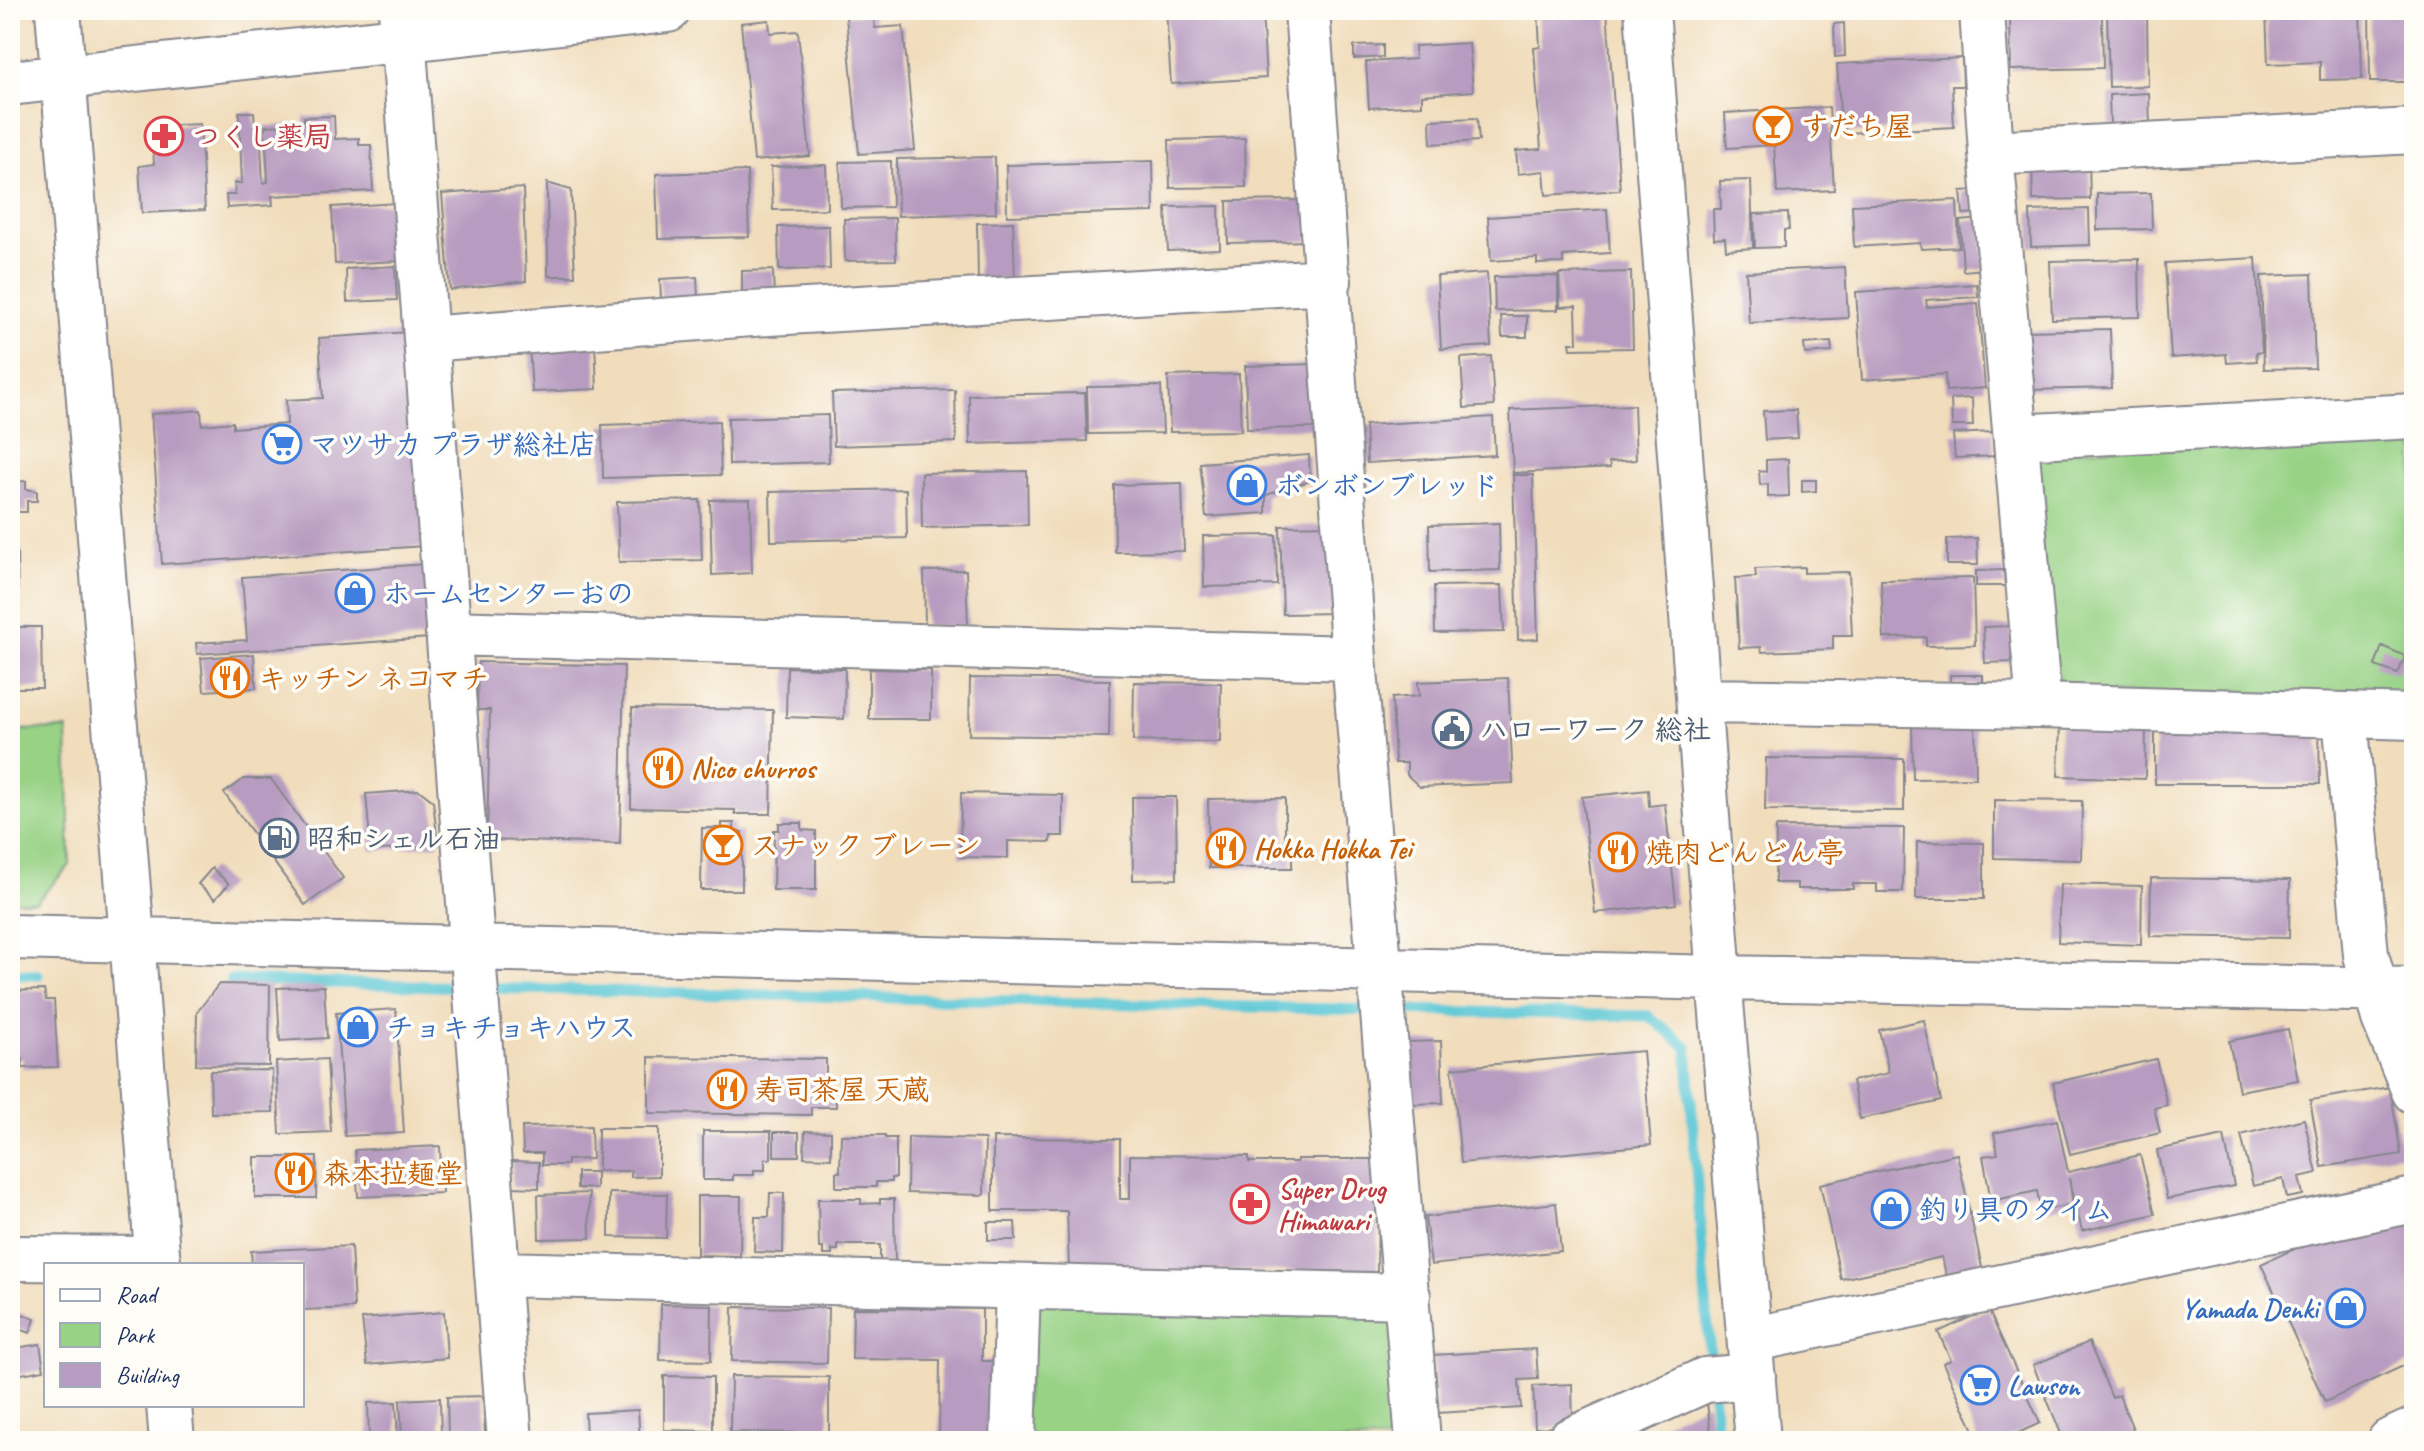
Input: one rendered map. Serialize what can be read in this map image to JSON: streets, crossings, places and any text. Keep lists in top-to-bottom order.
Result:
{
  "places": {
    "bar": ["すだち屋", "スナック ブレーン"],
    "pharmacy": ["つくし薬局", "Super Drug Himawari"],
    "supermarket": ["マツサカ プラザ総社店", "Lawson"],
    "shop": [
      "ボンボンブレッド",
      "ホームセンターおの",
      "チョキチョキハウス",
      "釣り具のタイム",
      "Yamada Denki"
    ],
    "restaurant": [
      "キッチン ネコマチ",
      "Nico churros",
      "Hokka Hokka Tei",
      "焼肉どんどん亭",
      "寿司茶屋 天蔵",
      "森本拉麺堂"
    ],
    "public building": ["ハローワーク 総社"],
    "fuel station": ["昭和シェル石油"]
  },
  "legend": ["Road", "Park", "Building"]
}
